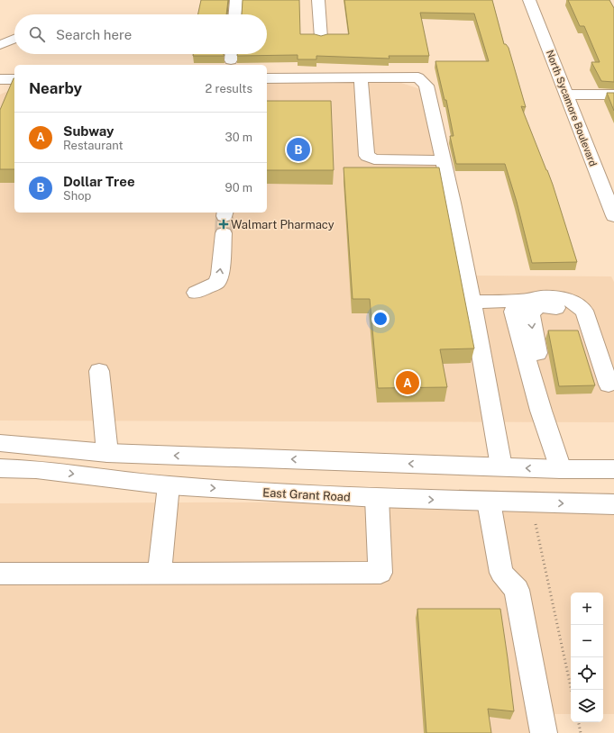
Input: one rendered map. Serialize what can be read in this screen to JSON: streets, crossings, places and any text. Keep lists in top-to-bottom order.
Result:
{
  "streets": {
    "main road": ["North Sycamore Boulevard", "East Grant Road"]
  },
  "places": {
    "health": ["Walmart Pharmacy"]
  },
  "page": {
    "search": "Search here",
    "heading": ["Nearby", "2 results"],
    "list": [
      {
        "mark": "A",
        "name": "Subway",
        "note": "Restaurant",
        "value": "30 m"
      },
      {
        "mark": "B",
        "name": "Dollar Tree",
        "note": "Shop",
        "value": "90 m"
      }
    ],
    "pins": ["B", "A"],
    "map_buttons": ["+", "−"]
  }
}
